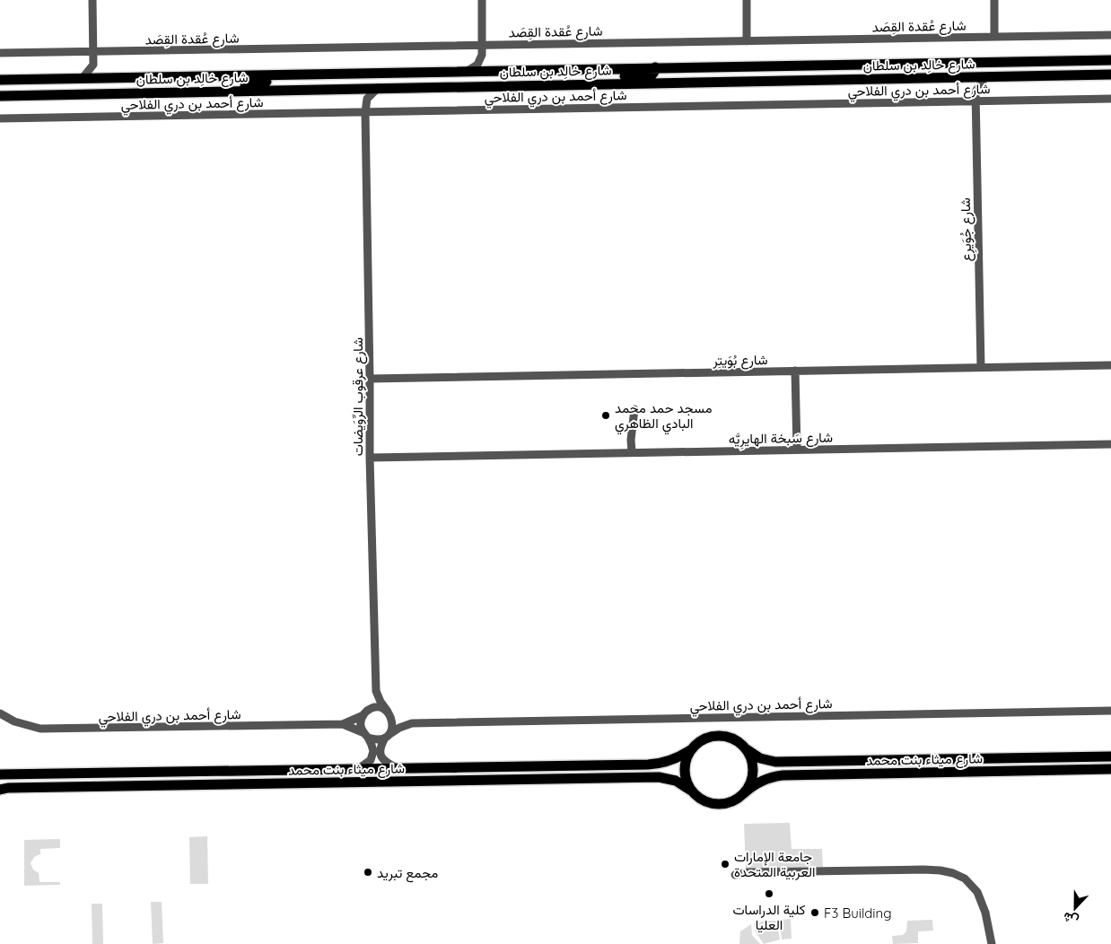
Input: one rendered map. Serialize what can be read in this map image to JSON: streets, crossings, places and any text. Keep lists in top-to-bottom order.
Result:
{
  "streets": {
    "main road": ["شارع خالِد بن سلطان", "شارع ميثاء بنت محمد"],
    "street": [
      "شارع عُقدة القِصَد",
      "شارع أحمد بن دري الفلاحي",
      "شارع جُوَيرِع",
      "شارع بُوَيتِر",
      "شارع عرقوب الرِّوَيضات",
      "شارع سَبخة الهايرِيَّه"
    ]
  },
  "crossings": [
    ["شارع أحمد بن دري الفلاحي", "شارع جُوَيرِع"],
    ["شارع أحمد بن دري الفلاحي", "شارع عرقوب الرِّوَيضات"],
    ["شارع جُوَيرِع", "شارع بُوَيتِر"],
    ["شارع بُوَيتِر", "شارع عرقوب الرِّوَيضات"],
    ["شارع عرقوب الرِّوَيضات", "شارع سَبخة الهايرِيَّه"]
  ],
  "places": [
    "مسجد حمد محمد البادي الظاهري",
    "جامعة الإمارات العربية المتحدة",
    "مجمع تبريد",
    "كلية الدراسات العليا",
    "F3 Building"
  ],
  "north": "bottom"
}
